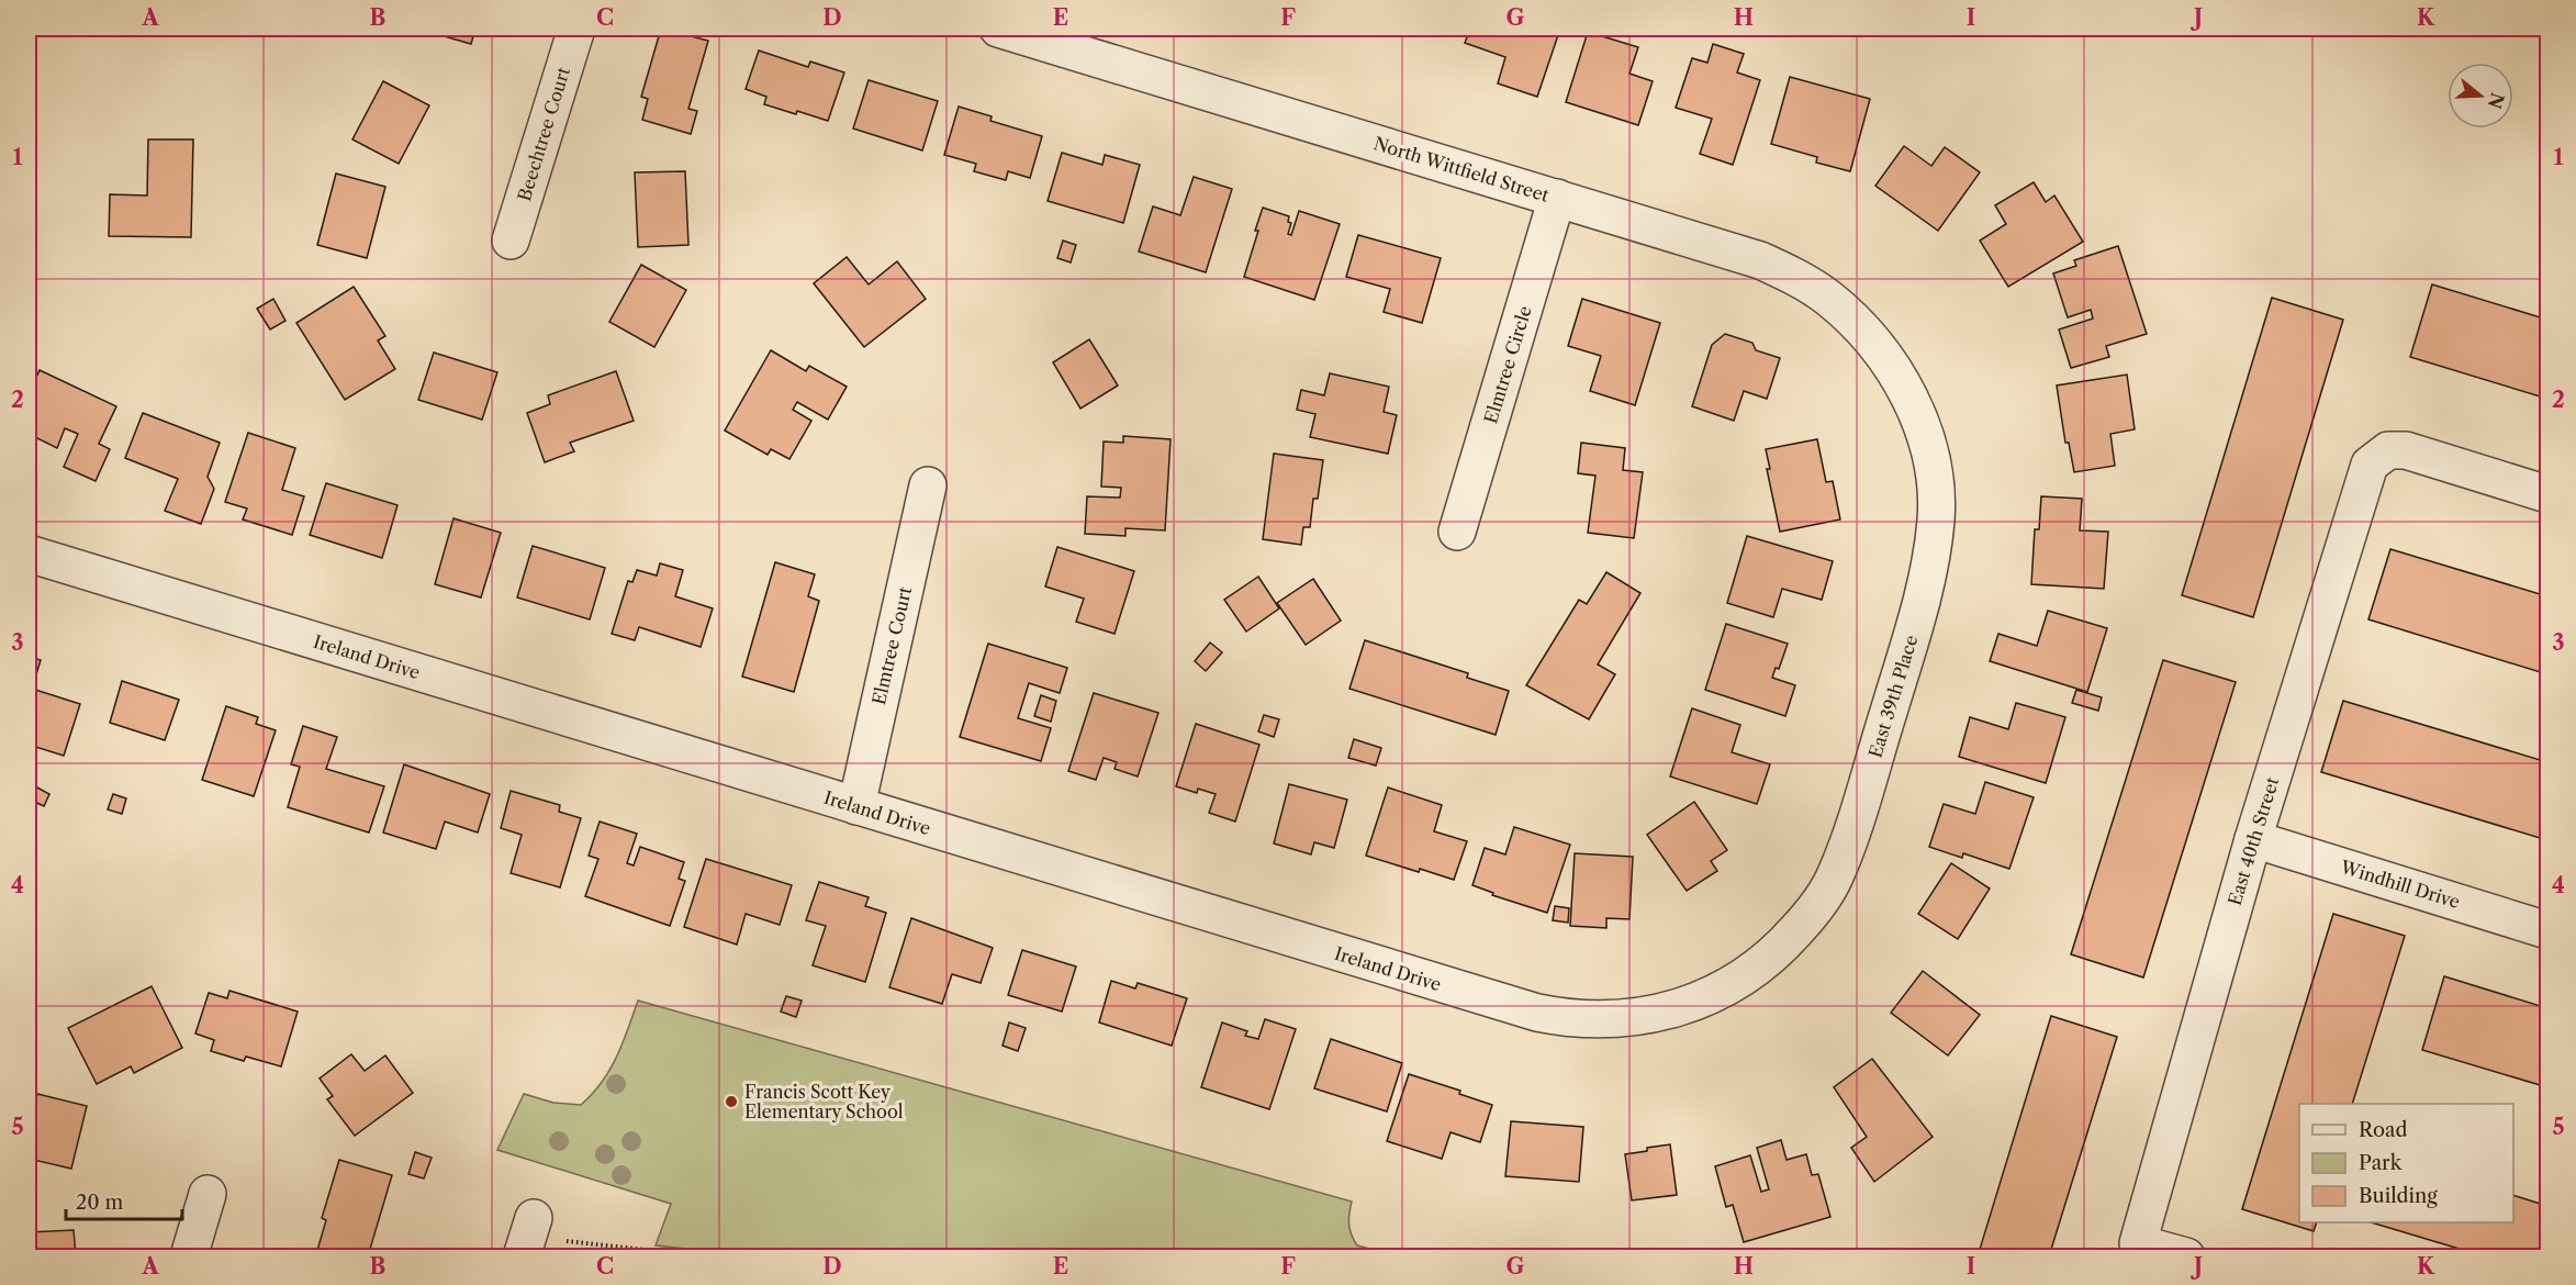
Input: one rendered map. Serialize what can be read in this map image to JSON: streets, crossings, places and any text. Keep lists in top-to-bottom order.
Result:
{
  "streets": {
    "street": [
      "Beechtree Court",
      "North Wittfield Street",
      "Elmtree Circle",
      "Elmtree Court",
      "Ireland Drive",
      "East 39th Place",
      "East 40th Street",
      "Windhill Drive"
    ]
  },
  "crossings": [
    ["North Wittfield Street", "Elmtree Circle"],
    ["North Wittfield Street", "East 39th Place"],
    ["Elmtree Court", "Ireland Drive"],
    ["Ireland Drive", "East 39th Place"],
    ["East 40th Street", "Windhill Drive"]
  ],
  "places": ["Francis Scott Key Elementary School"],
  "legend": ["Road", "Park", "Building"],
  "scale_bar": "20 m",
  "north": "right",
  "grid": {
    "columns": [
      "A",
      "B",
      "C",
      "D",
      "E",
      "F",
      "G",
      "H",
      "I",
      "J",
      "K"
    ],
    "rows": [
      "1",
      "2",
      "3",
      "4",
      "5"
    ]
  }
}
